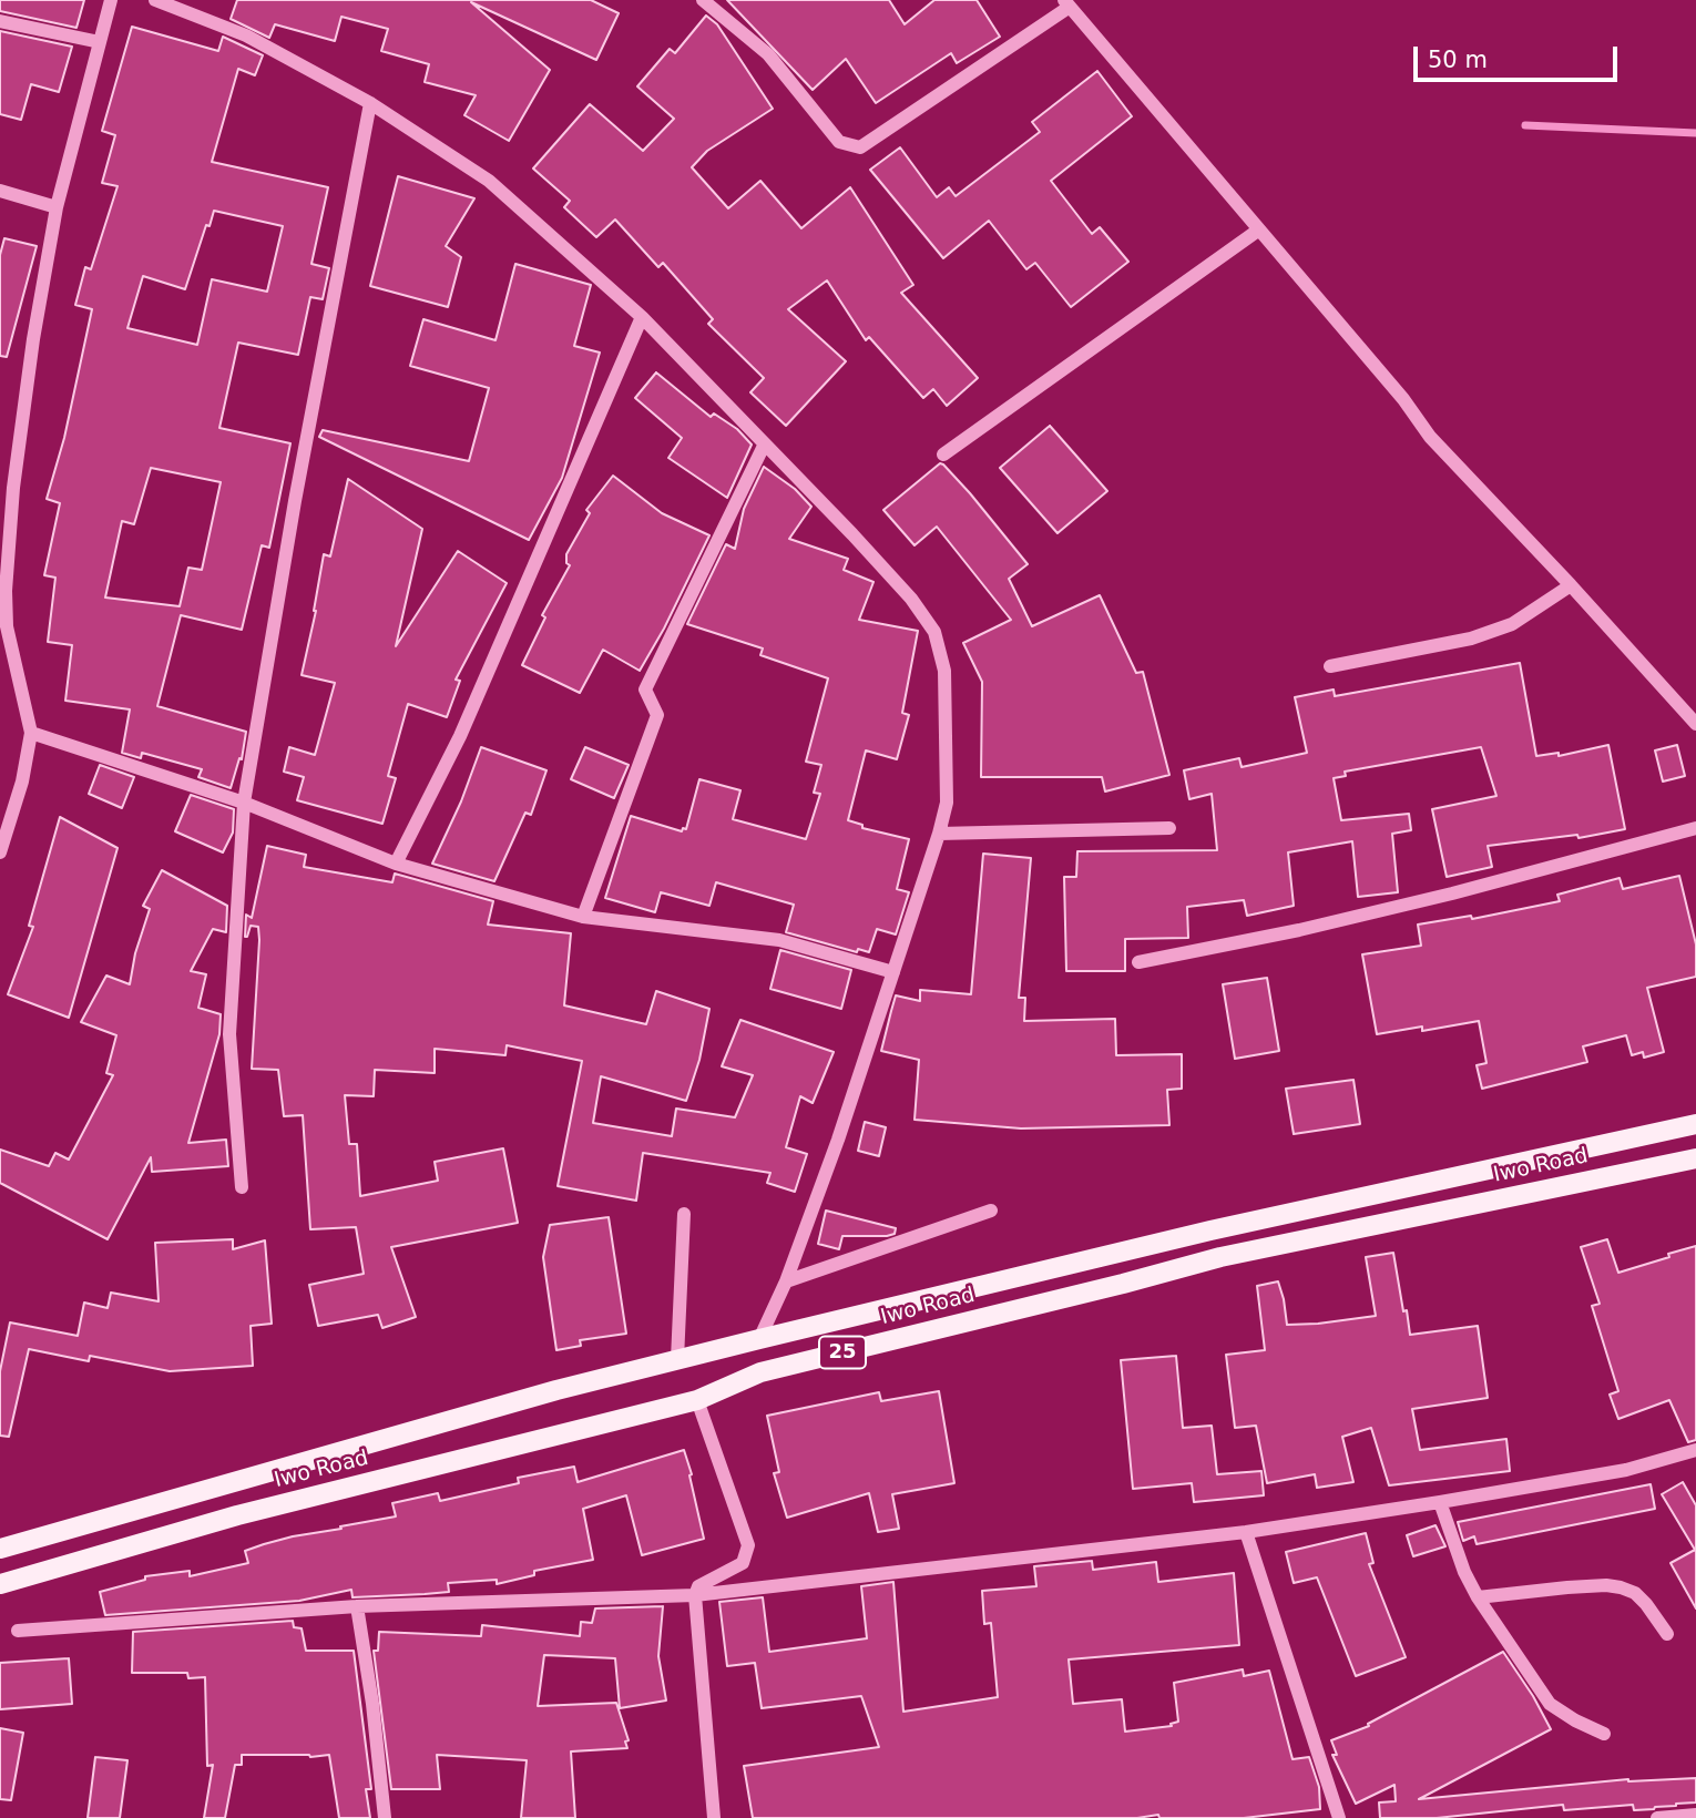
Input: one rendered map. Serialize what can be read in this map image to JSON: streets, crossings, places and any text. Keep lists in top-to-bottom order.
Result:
{
  "streets": {
    "main road": ["Iwo Road", "25"]
  },
  "scale_bar": "50 m"
}
